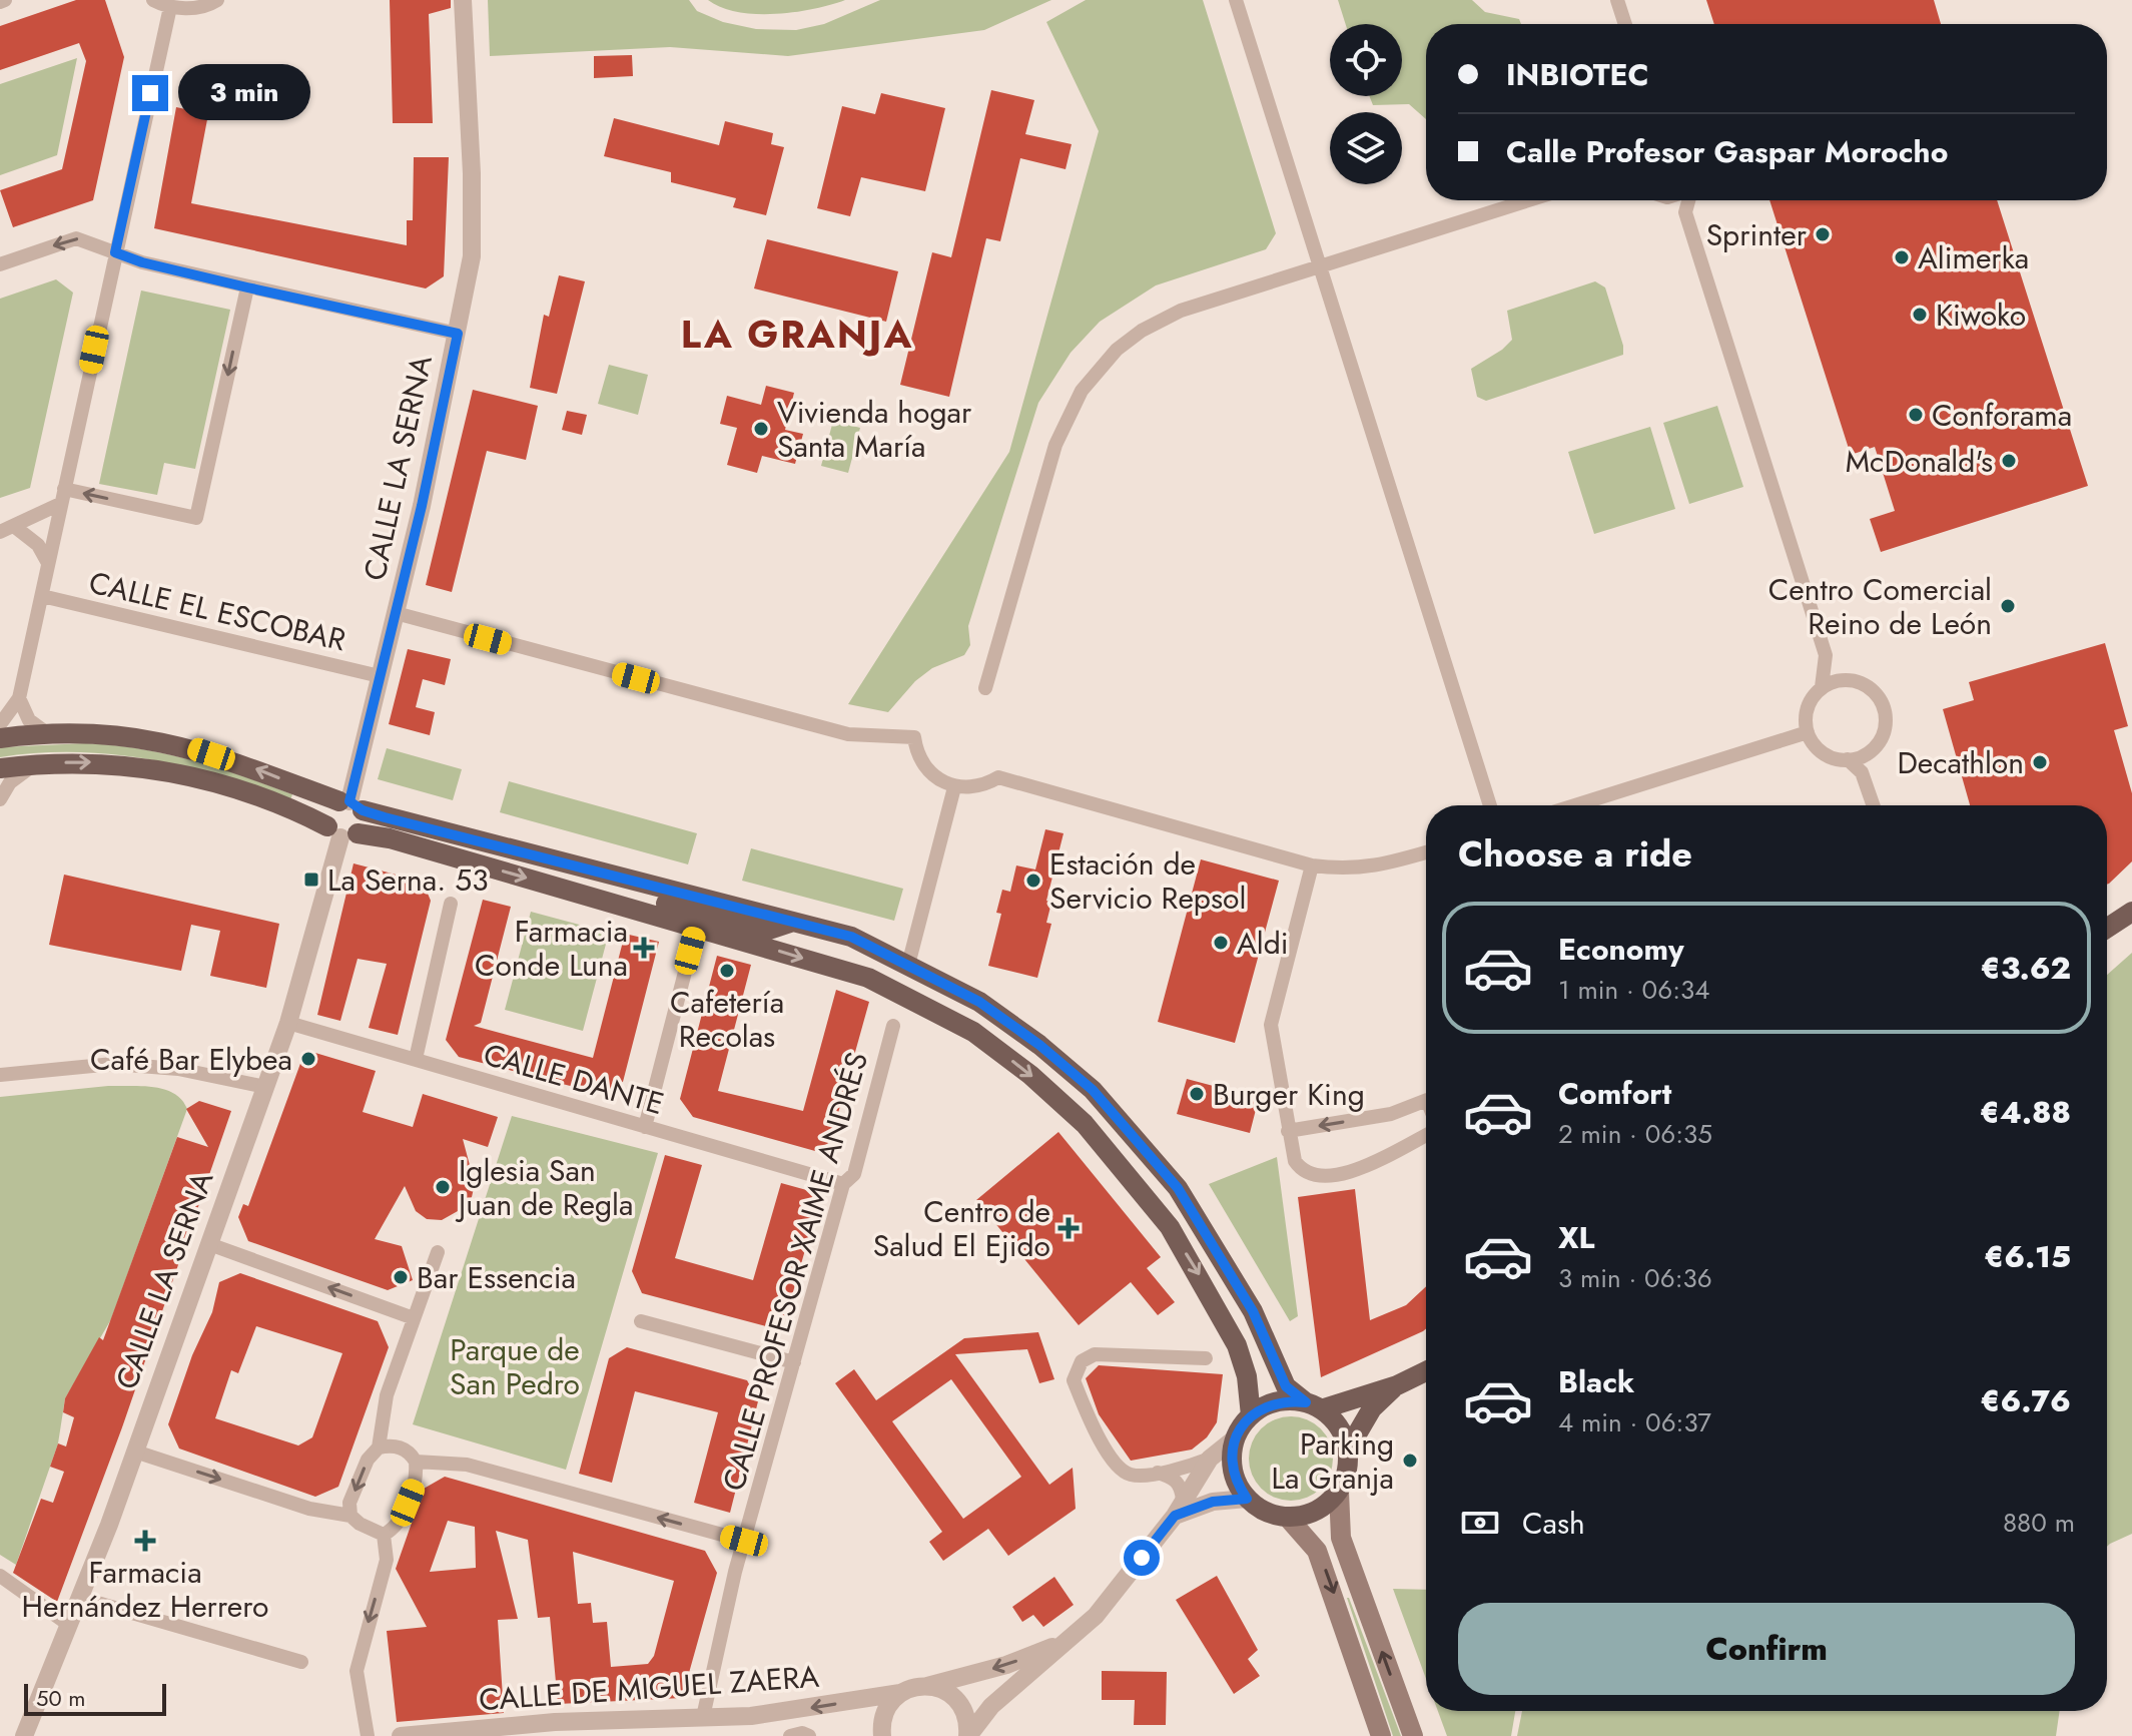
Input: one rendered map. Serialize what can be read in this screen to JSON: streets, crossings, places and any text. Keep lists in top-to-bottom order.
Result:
{
  "streets": {
    "main road": ["CALLE LA SERNA"],
    "street": [
      "CALLE EL ESCOBAR",
      "CALLE DANTE",
      "CALLE PROFESOR XAIME ANDRÉS",
      "CALLE DE MIGUEL ZAERA"
    ]
  },
  "crossings": [
    ["CALLE LA SERNA", "CALLE EL ESCOBAR"],
    ["CALLE LA SERNA", "CALLE DANTE"],
    ["CALLE DANTE", "CALLE PROFESOR XAIME ANDRÉS"],
    ["CALLE PROFESOR XAIME ANDRÉS", "CALLE DE MIGUEL ZAERA"]
  ],
  "one_way": ["CALLE DE MIGUEL ZAERA"],
  "districts": ["LA GRANJA"],
  "parks": ["Parque de San Pedro"],
  "places": {
    "other": [
      "Sprinter",
      "Alimerka",
      "Kiwoko",
      "Conforama",
      "Vivienda hogar Santa María",
      "McDonald's",
      "Centro Comercial Reino de León",
      "Decathlon",
      "Estación de Servicio Repsol",
      "Aldi",
      "Cafetería Recolas",
      "Café Bar Elybea",
      "Burger King",
      "Iglesia San Juan de Regla",
      "Bar Essencia",
      "Parking La Granja"
    ],
    "transit": ["La Serna. 53"],
    "health": ["Farmacia Conde Luna", "Centro de Salud El Ejido", "Farmacia Hernández Herrero"]
  },
  "scale_bar": "50 m",
  "page": {
    "banner": ["INBIOTEC", "Calle Profesor Gaspar Morocho"],
    "bubble": "3 min",
    "heading": "Choose a ride",
    "list": [
      {
        "name": "Economy",
        "note": "1 min · 06:34",
        "value": "€3.62"
      },
      {
        "name": "Comfort",
        "note": "2 min · 06:35",
        "value": "€4.88"
      },
      {
        "name": "XL",
        "note": "3 min · 06:36",
        "value": "€6.15"
      },
      {
        "name": "Black",
        "note": "4 min · 06:37",
        "value": "€6.76"
      }
    ],
    "pay": ["Cash", "880 m"],
    "buttons": "Confirm",
    "scale": "50 m"
  }
}
